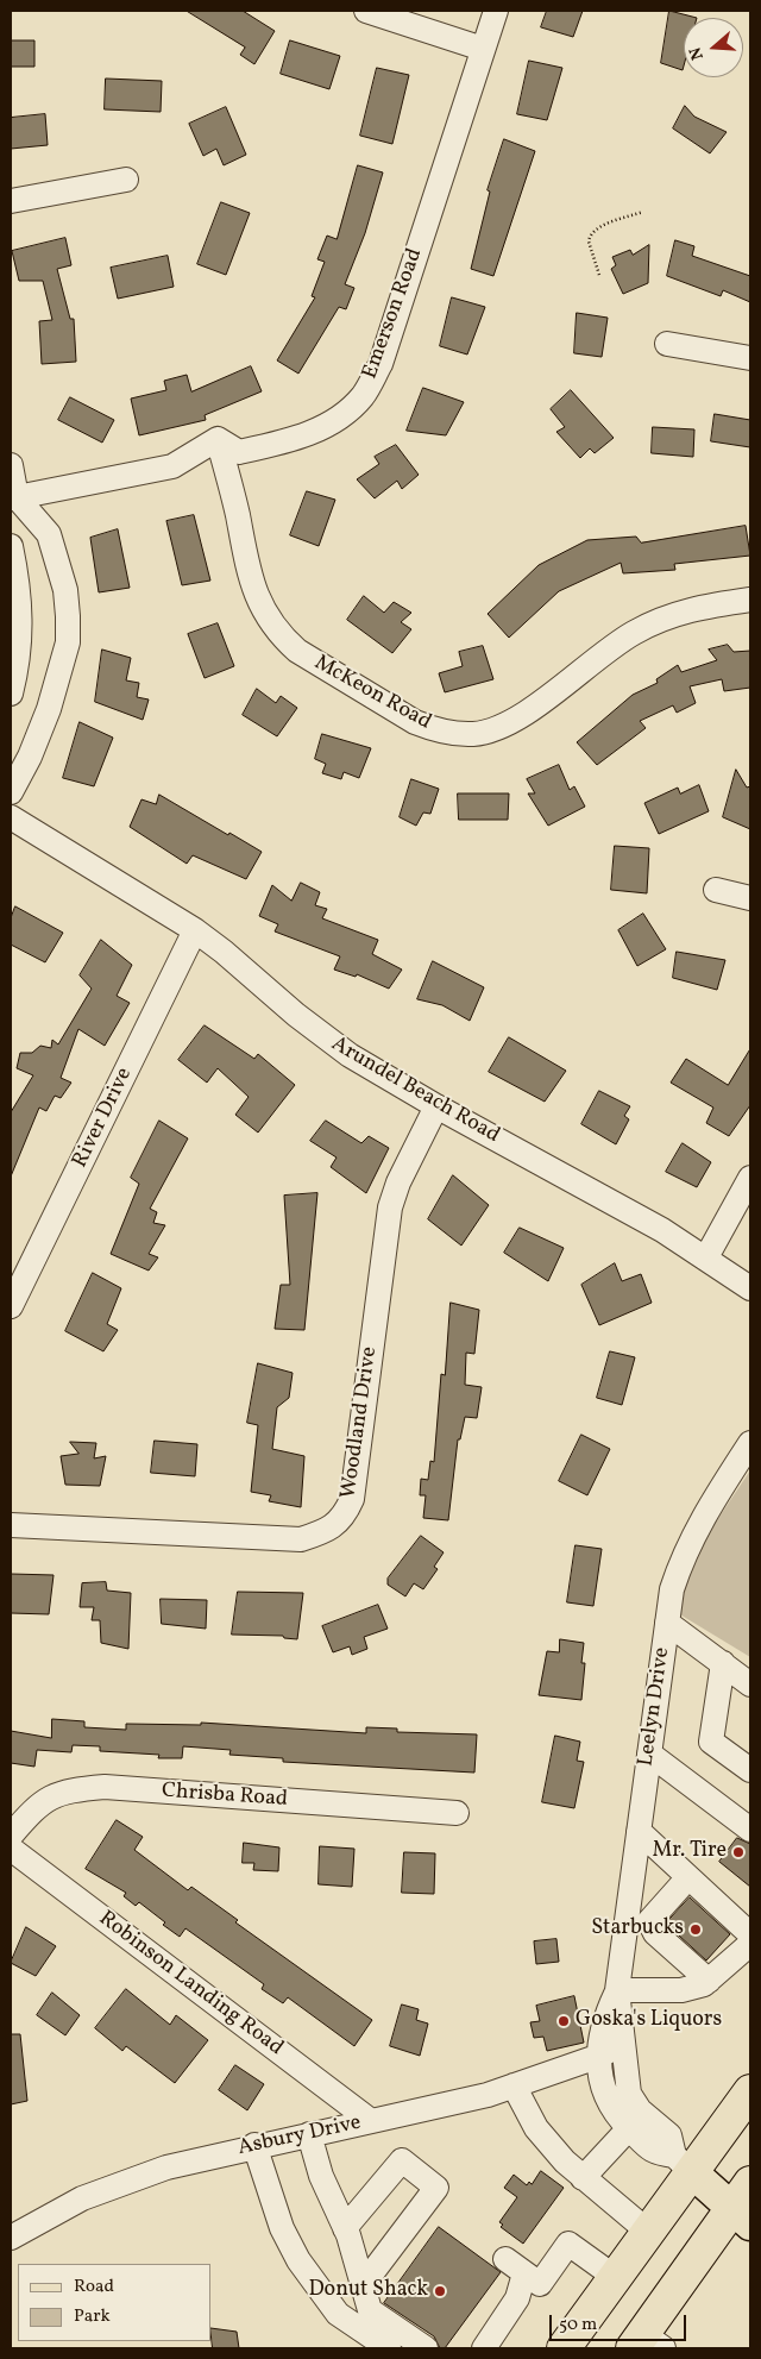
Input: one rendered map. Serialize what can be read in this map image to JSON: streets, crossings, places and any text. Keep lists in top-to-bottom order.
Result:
{
  "streets": {
    "street": [
      "Emerson Road",
      "McKeon Road",
      "Arundel Beach Road",
      "River Drive",
      "Woodland Drive",
      "Leelyn Drive",
      "Chrisba Road",
      "Robinson Landing Road",
      "Asbury Drive"
    ]
  },
  "crossings": [
    ["Emerson Road", "McKeon Road"],
    ["Arundel Beach Road", "River Drive"],
    ["Arundel Beach Road", "Woodland Drive"],
    ["Leelyn Drive", "Asbury Drive"],
    ["Robinson Landing Road", "Asbury Drive"]
  ],
  "places": [
    "Mr. Tire",
    "Starbucks",
    "Goska's Liquors",
    "Donut Shack"
  ],
  "legend": ["Road", "Park"],
  "scale_bar": "50 m",
  "north": "left"
}
